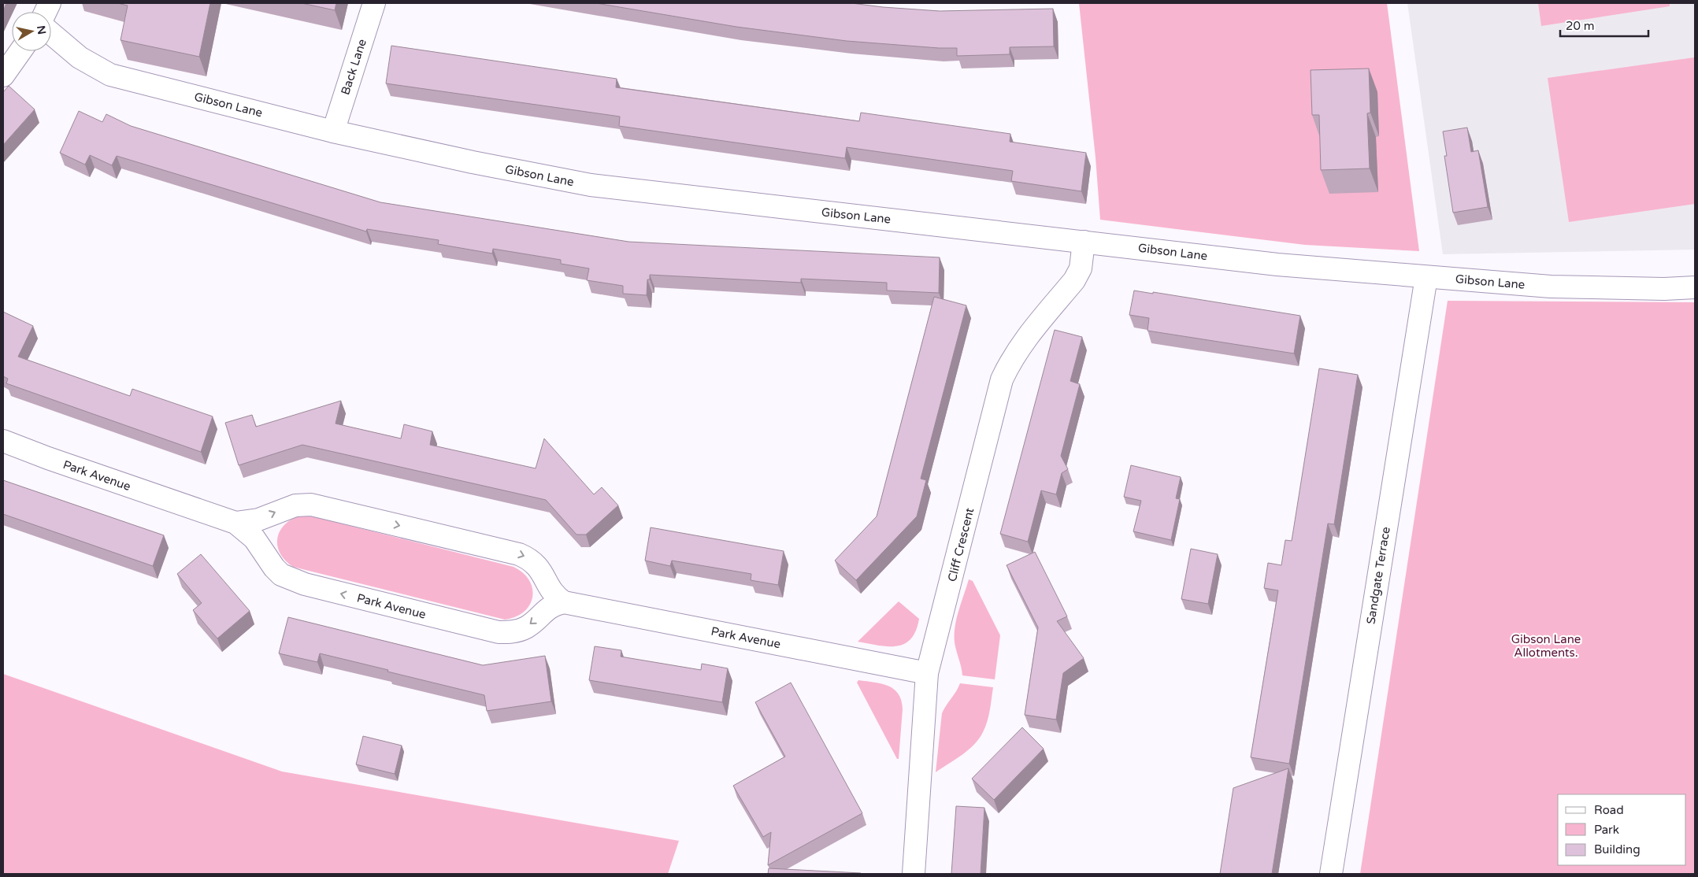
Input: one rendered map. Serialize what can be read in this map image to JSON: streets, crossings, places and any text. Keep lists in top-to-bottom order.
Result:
{
  "streets": {
    "street": [
      "Back Lane",
      "Gibson Lane",
      "Park Avenue",
      "Cliff Crescent",
      "Sandgate Terrace"
    ]
  },
  "crossings": [
    ["Back Lane", "Gibson Lane"],
    ["Gibson Lane", "Cliff Crescent"],
    ["Gibson Lane", "Sandgate Terrace"],
    ["Park Avenue", "Cliff Crescent"]
  ],
  "parks": ["Gibson Lane Allotments."],
  "legend": ["Road", "Park", "Building"],
  "scale_bar": "20 m",
  "north": "right"
}
